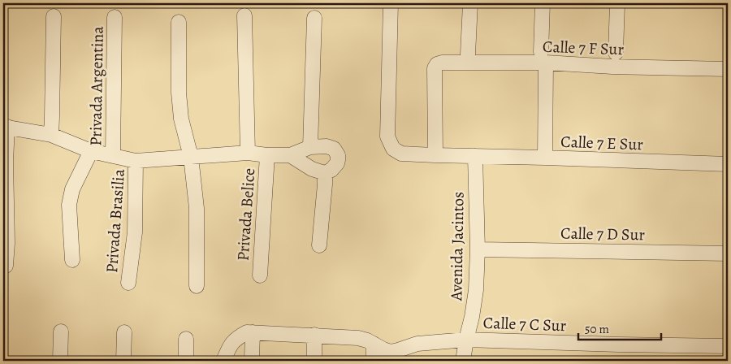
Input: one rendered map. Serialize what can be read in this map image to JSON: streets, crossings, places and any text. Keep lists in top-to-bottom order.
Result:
{
  "streets": {
    "street": [
      "Calle 7 F Sur",
      "Privada Argentina",
      "Calle 7 E Sur",
      "Privada Belice",
      "Privada Brasilia",
      "Calle 7 D Sur",
      "Avenida Jacintos",
      "Calle 7 C Sur"
    ]
  },
  "crossings": [
    ["Calle 7 F Sur", "Calle 7 E Sur"],
    ["Calle 7 E Sur", "Avenida Jacintos"],
    ["Calle 7 D Sur", "Avenida Jacintos"],
    ["Avenida Jacintos", "Calle 7 C Sur"]
  ],
  "scale_bar": "50 m"
}
